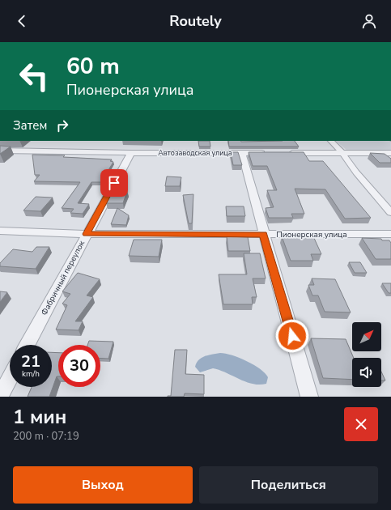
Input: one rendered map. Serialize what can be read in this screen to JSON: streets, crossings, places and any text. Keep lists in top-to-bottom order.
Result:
{
  "streets": {
    "street": ["Автозаводская улица", "Пионерская улица", "Фабричный переулок"]
  },
  "crossings": [
    ["Автозаводская улица", "Фабричный переулок"],
    ["Пионерская улица", "Фабричный переулок"]
  ],
  "north": "top right",
  "page": {
    "header": "Routely",
    "turn": ["60 m", "Пионерская улица"],
    "then": "Затем",
    "speed": "21 km/h",
    "limit": "30",
    "heading": ["1 мин", "200 m · 07:19"],
    "buttons": ["Выход", "Поделиться"]
  }
}
